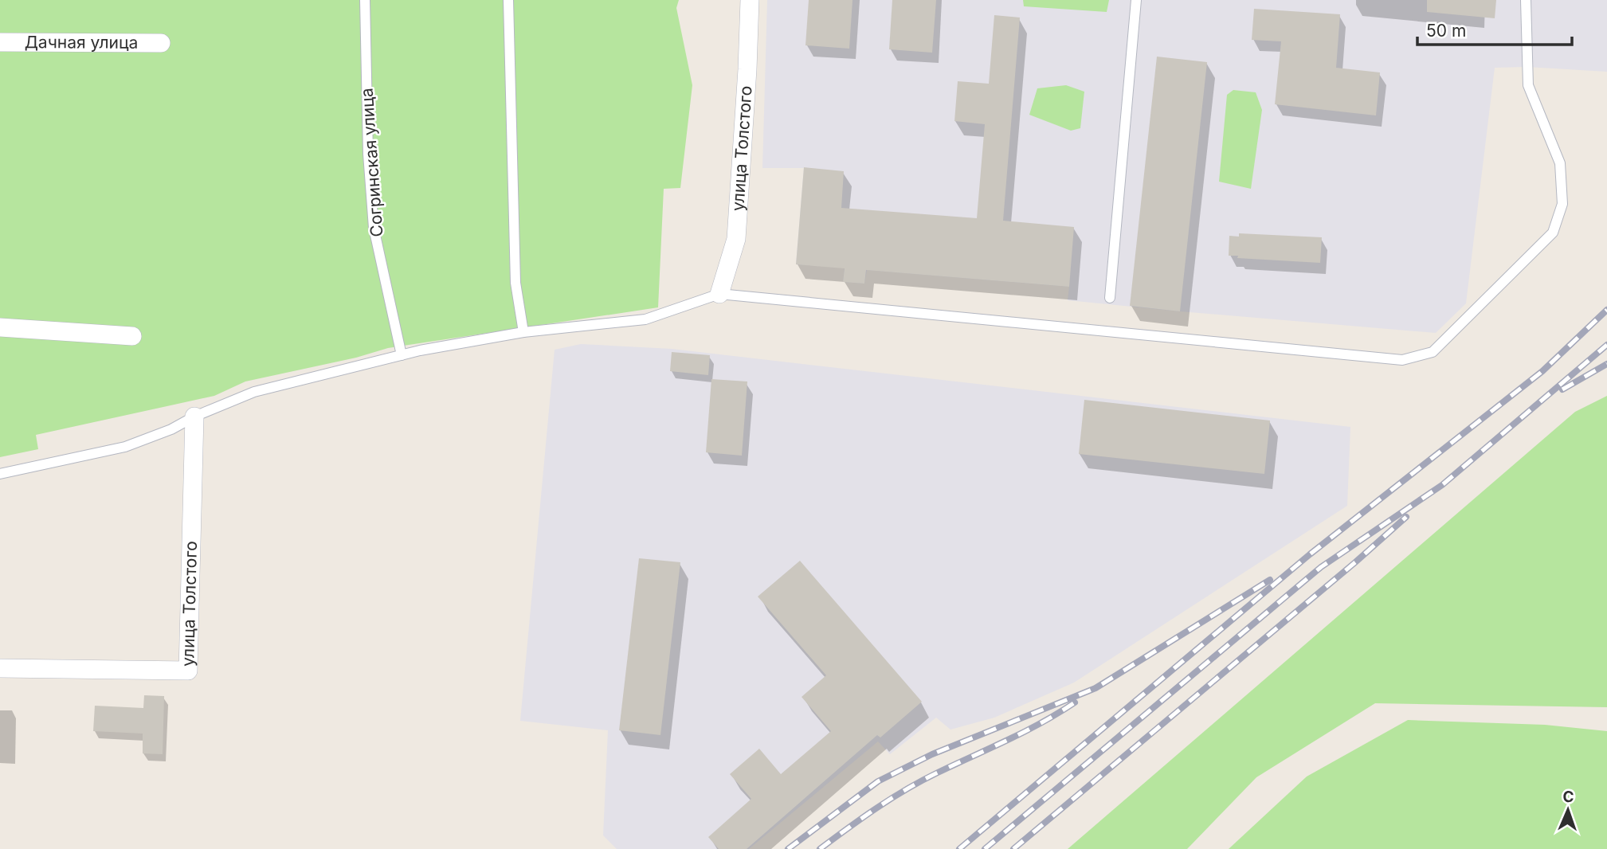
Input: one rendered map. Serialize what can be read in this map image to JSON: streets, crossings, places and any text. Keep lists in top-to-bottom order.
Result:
{
  "streets": {
    "street": ["Дачная улица", "улица Толстого"],
    "lane": ["Согринская улица"]
  },
  "scale_bar": "50 m",
  "north": "top"
}
